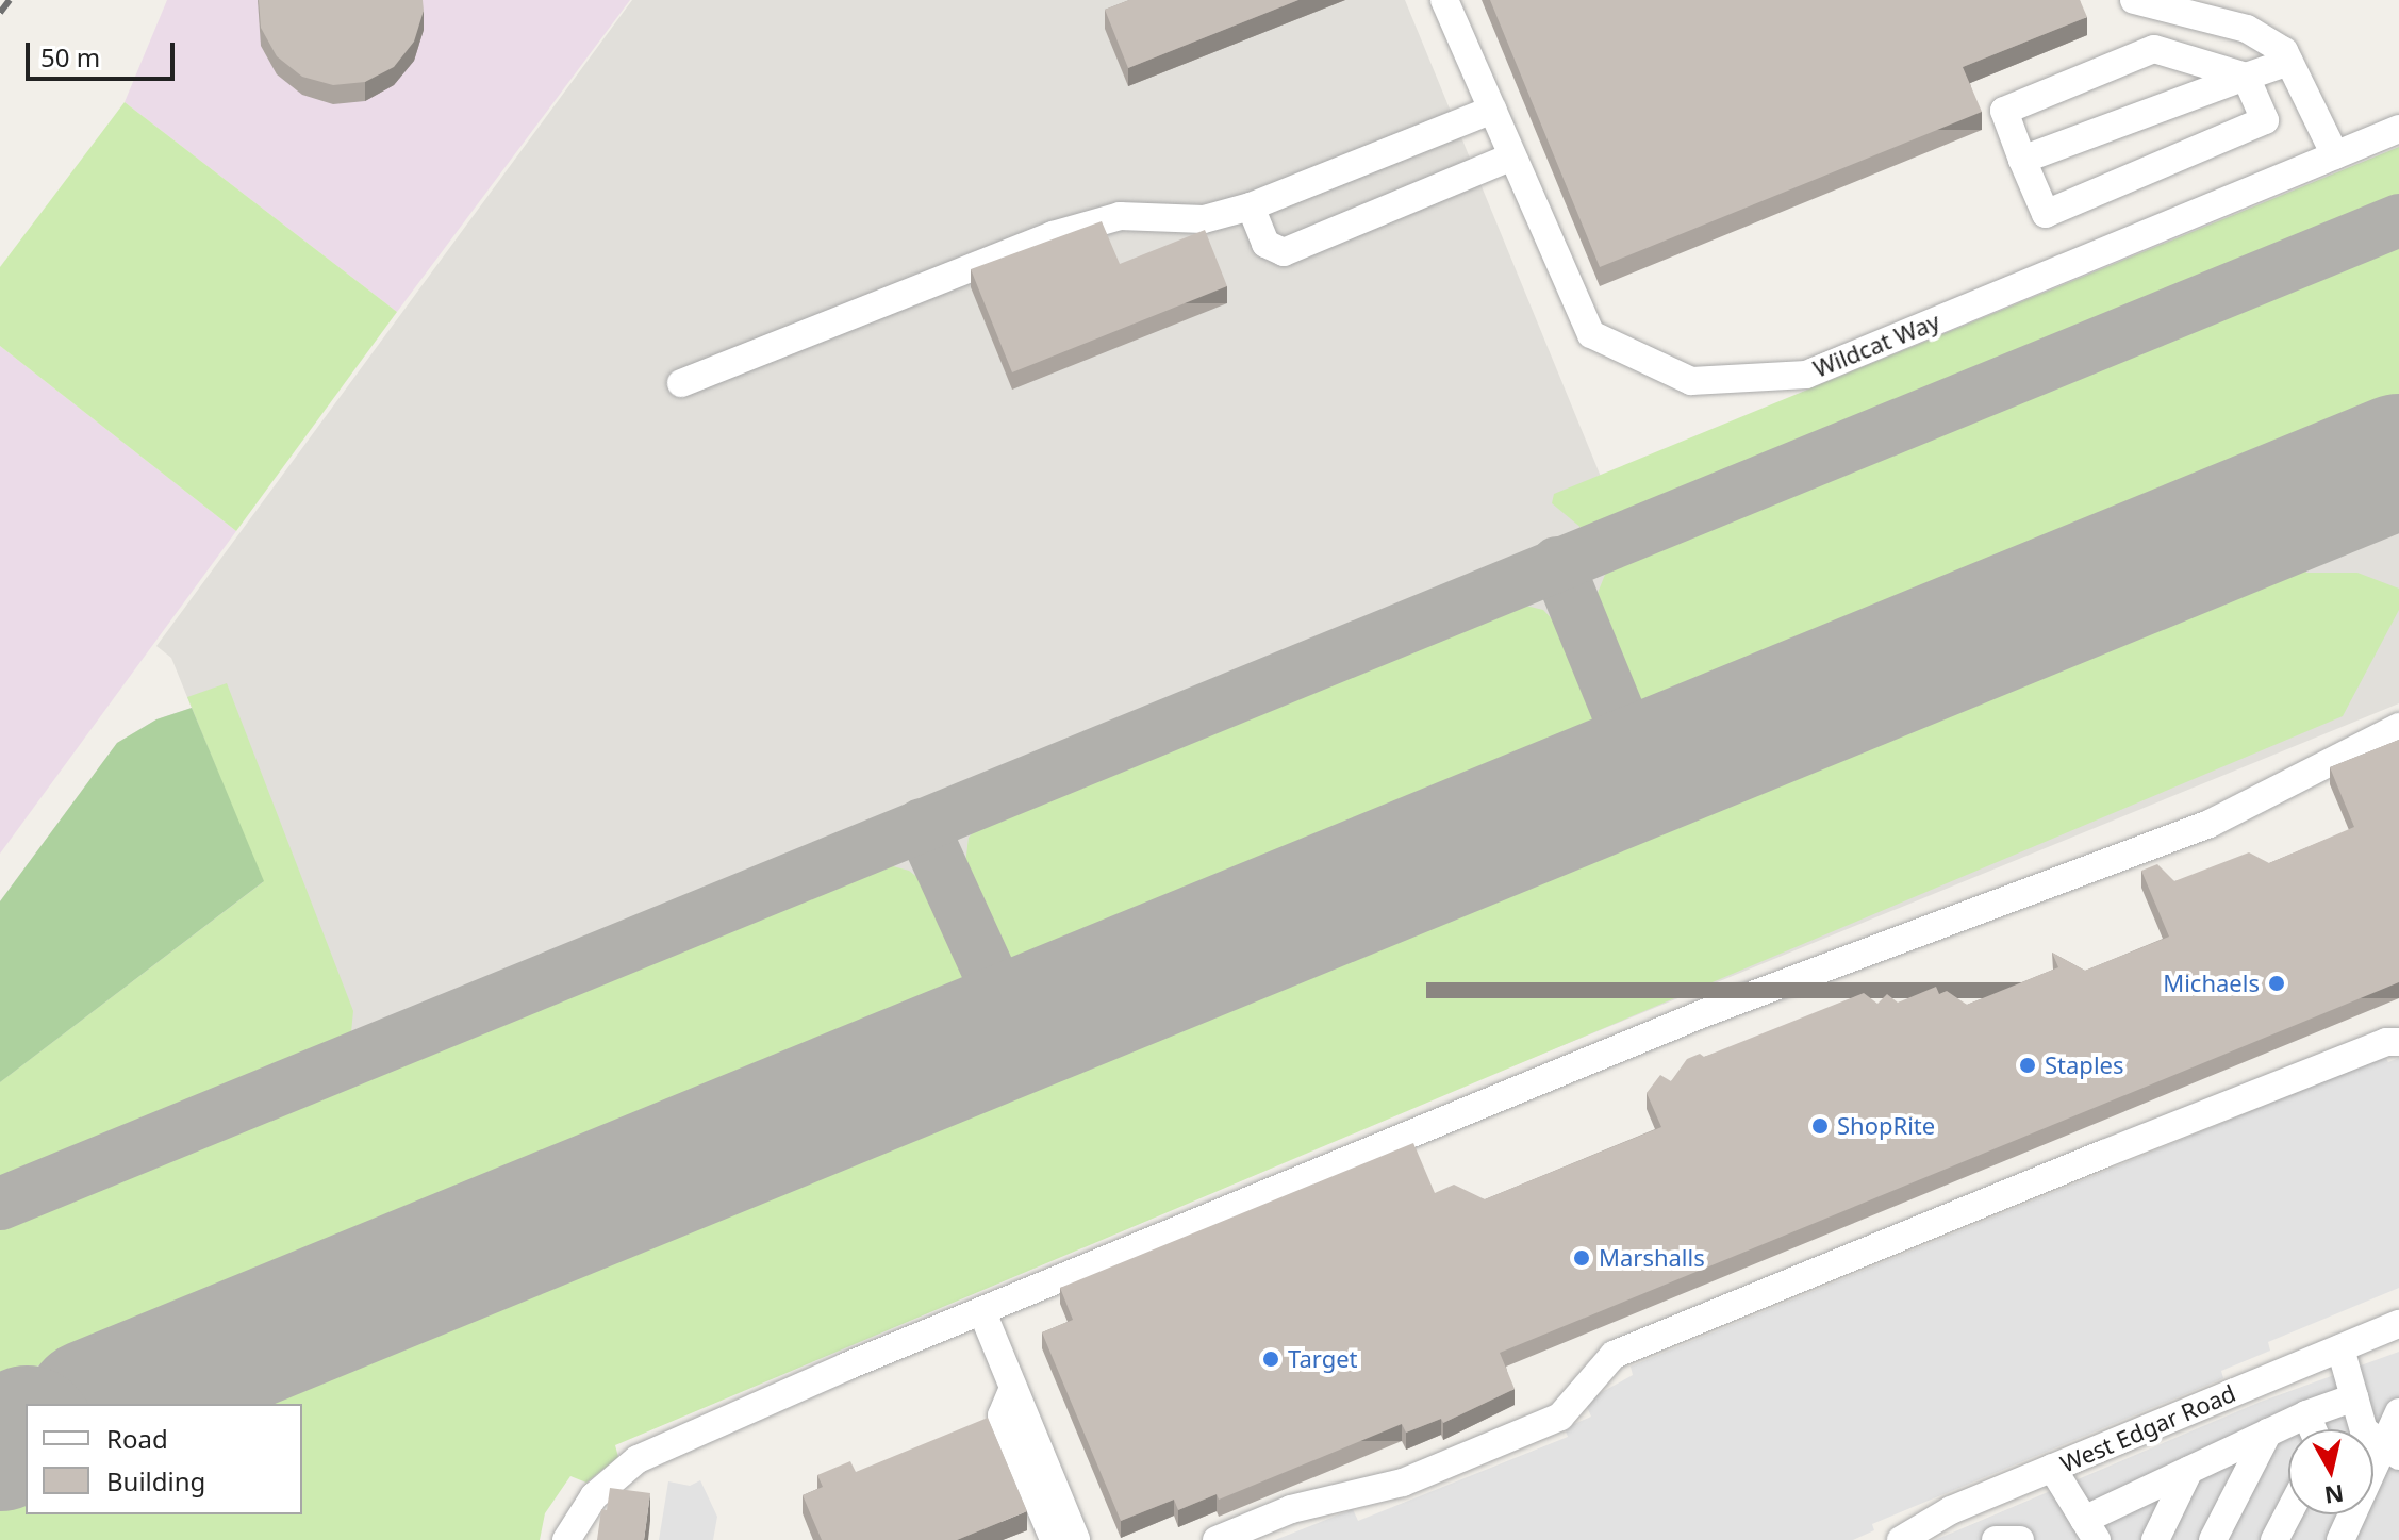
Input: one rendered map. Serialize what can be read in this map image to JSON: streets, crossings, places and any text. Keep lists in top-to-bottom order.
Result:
{
  "streets": {
    "lane": ["Wildcat Way", "West Edgar Road"]
  },
  "places": [
    "Michaels",
    "Staples",
    "ShopRite",
    "Marshalls",
    "Target"
  ],
  "legend": ["Road", "Building"],
  "scale_bar": "50 m",
  "north": "bottom"
}
